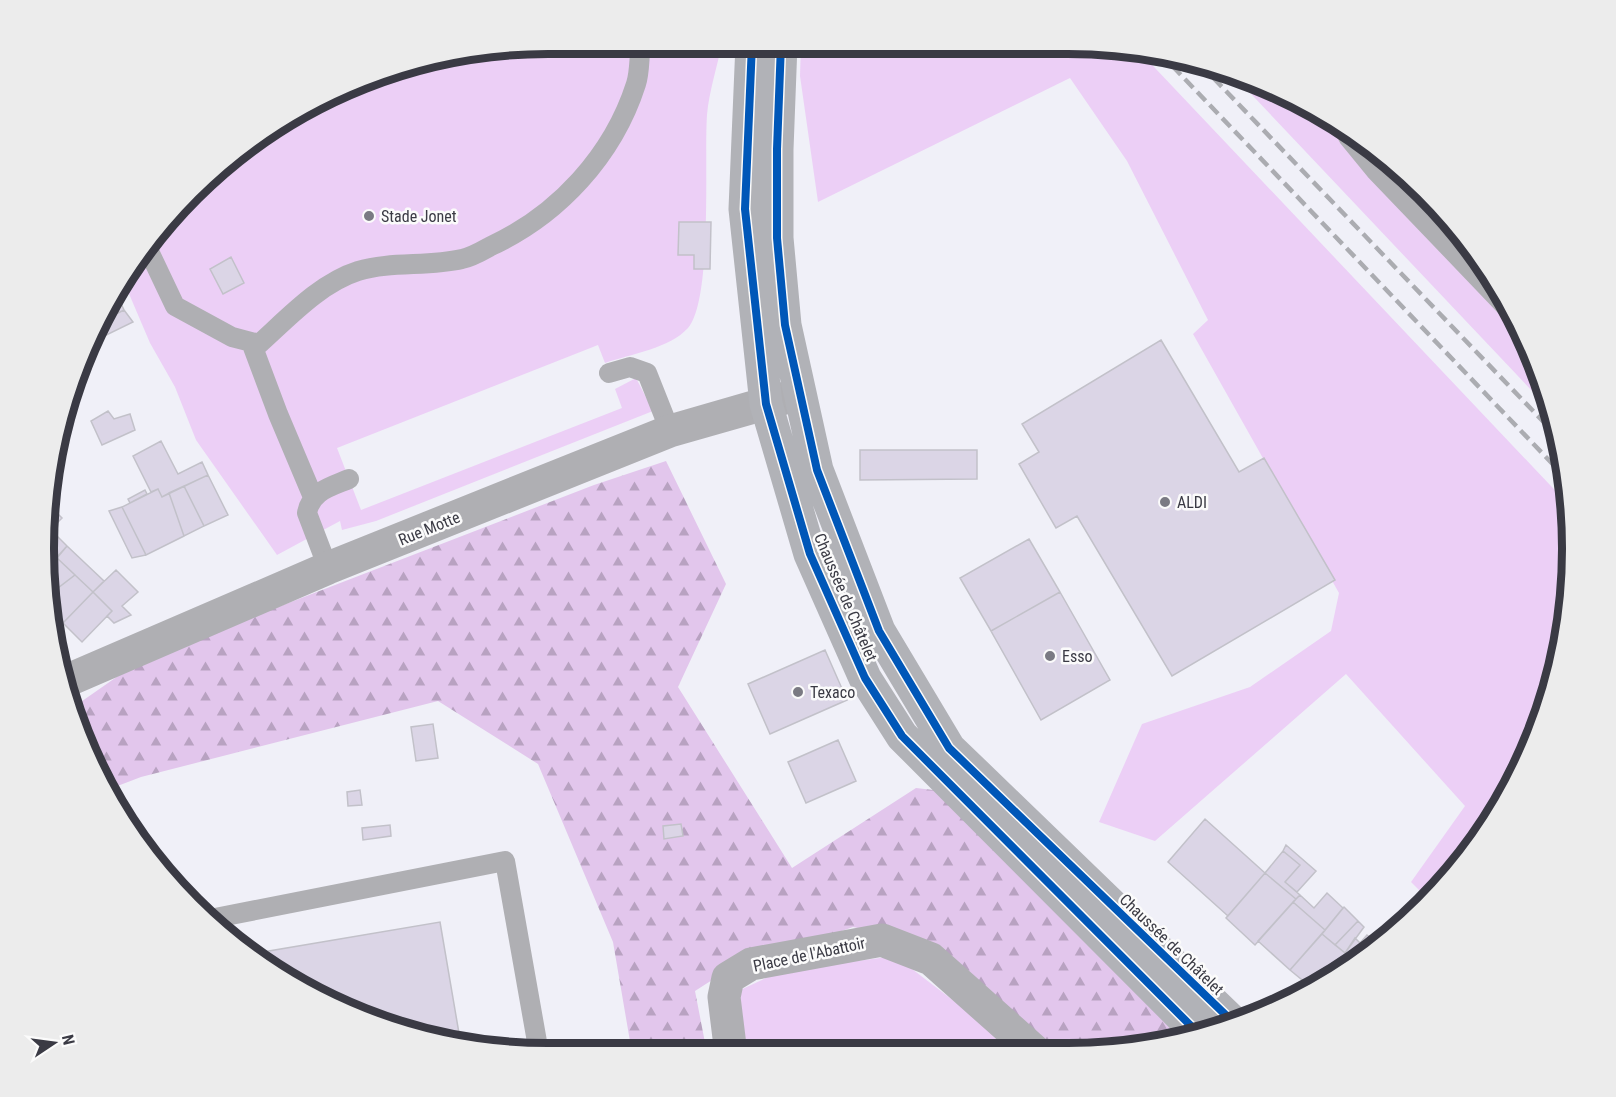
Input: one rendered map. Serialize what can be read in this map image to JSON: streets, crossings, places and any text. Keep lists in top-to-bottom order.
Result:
{
  "streets": {
    "main road": ["Chaussée de Châtelet"],
    "street": ["Rue Motte", "Place de l'Abattoir"]
  },
  "crossings": [
    ["Rue Motte", "Chaussée de Châtelet"]
  ],
  "places": [
    "Stade Jonet",
    "ALDI",
    "Esso",
    "Texaco"
  ],
  "north": "right"
}
